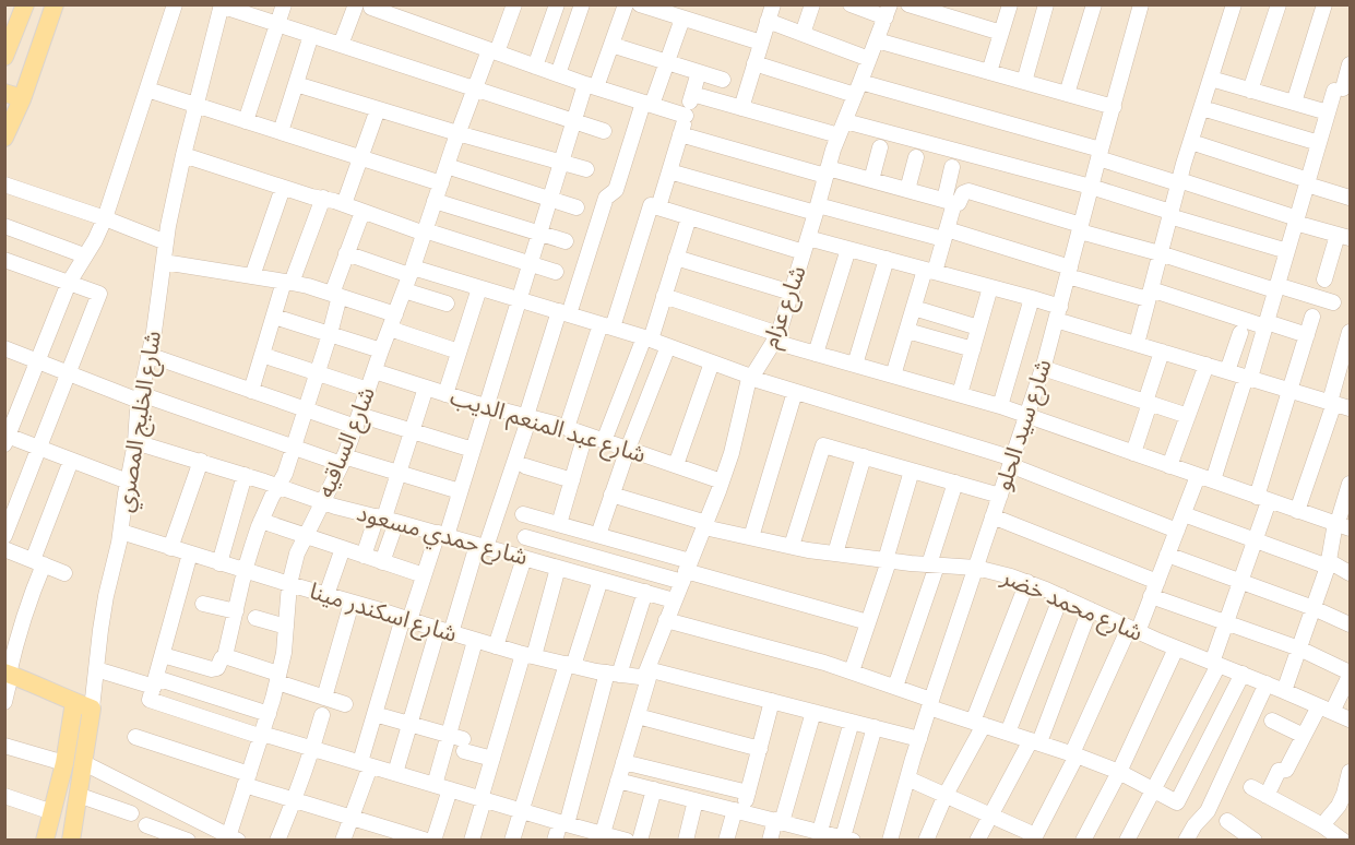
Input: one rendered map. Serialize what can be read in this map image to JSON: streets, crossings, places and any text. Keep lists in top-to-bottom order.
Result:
{
  "streets": {
    "main road": ["شارع الخليج المصري"],
    "street": [
      "شارع عزام",
      "شارع سيد الحلو",
      "شارع عبد المنعم الديب",
      "شارع الساقيه",
      "شارع حمدي مسعود",
      "شارع محمد خضر",
      "شارع اسكندر مينا"
    ]
  },
  "crossings": [
    ["شارع عزام", "شارع عبد المنعم الديب"],
    ["شارع عزام", "شارع حمدي مسعود"],
    ["شارع عزام", "شارع محمد خضر"],
    ["شارع عزام", "شارع اسكندر مينا"],
    ["شارع الخليج المصري", "شارع حمدي مسعود"],
    ["شارع الخليج المصري", "شارع اسكندر مينا"],
    ["شارع سيد الحلو", "شارع محمد خضر"],
    ["شارع سيد الحلو", "شارع اسكندر مينا"],
    ["شارع عبد المنعم الديب", "شارع الساقيه"],
    ["شارع الساقيه", "شارع حمدي مسعود"],
    ["شارع الساقيه", "شارع اسكندر مينا"]
  ]
}
